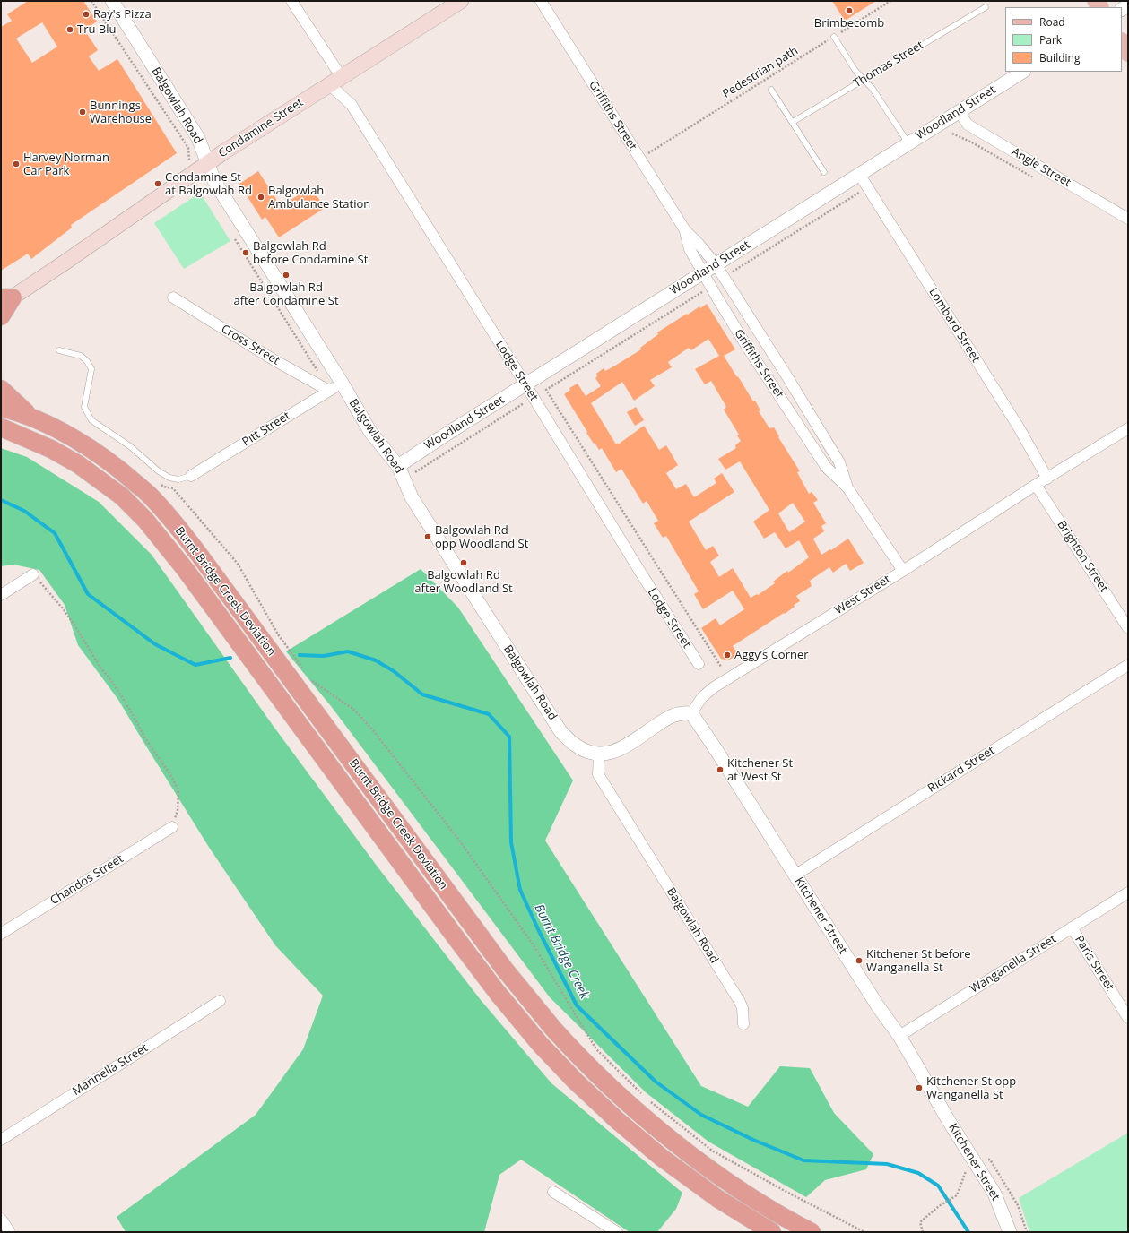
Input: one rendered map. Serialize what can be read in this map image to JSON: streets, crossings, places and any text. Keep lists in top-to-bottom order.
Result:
{
  "streets": {
    "highway": ["Burnt Bridge Creek Deviation"],
    "main road": ["Condamine Street"],
    "street": [
      "Balgowlah Road",
      "Woodland Street",
      "Griffiths Street",
      "Angle Street",
      "Lombard Street",
      "Cross Street",
      "Lodge Street",
      "Pitt Street",
      "Brighton Street",
      "West Street",
      "Rickard Street",
      "Chandos Street",
      "Kitchener Street",
      "Paris Street",
      "Wanganella Street",
      "Marinella Street"
    ],
    "lane": ["Thomas Street"],
    "path": ["Pedestrian path"]
  },
  "crossings": [
    ["Pedestrian path", "Griffiths Street"],
    ["Balgowlah Road", "Woodland Street"],
    ["Balgowlah Road", "Condamine Street"],
    ["Balgowlah Road", "Pitt Street"],
    ["Woodland Street", "Griffiths Street"],
    ["Woodland Street", "Angle Street"],
    ["Woodland Street", "Lombard Street"],
    ["Woodland Street", "Lodge Street"],
    ["Griffiths Street", "West Street"],
    ["Condamine Street", "Lodge Street"],
    ["Lombard Street", "West Street"],
    ["Cross Street", "Pitt Street"],
    ["Brighton Street", "West Street"],
    ["West Street", "Kitchener Street"],
    ["Rickard Street", "Kitchener Street"],
    ["Kitchener Street", "Wanganella Street"],
    ["Paris Street", "Wanganella Street"]
  ],
  "water": ["Burnt Bridge Creek"],
  "places": [
    "Brimbecomb",
    "Ray's Pizza",
    "Tru Blu",
    "Bunnings Warehouse",
    "Harvey Norman Car Park",
    "Condamine St at Balgowlah Rd",
    "Balgowlah Ambulance Station",
    "Balgowlah Rd before Condamine St",
    "Balgowlah Rd after Condamine St",
    "Balgowlah Rd opp Woodland St",
    "Balgowlah Rd after Woodland St",
    "Aggy’s Corner",
    "Kitchener St at West St",
    "Kitchener St before Wanganella St",
    "Kitchener St opp Wanganella St"
  ],
  "legend": ["Road", "Park", "Building"]
}
